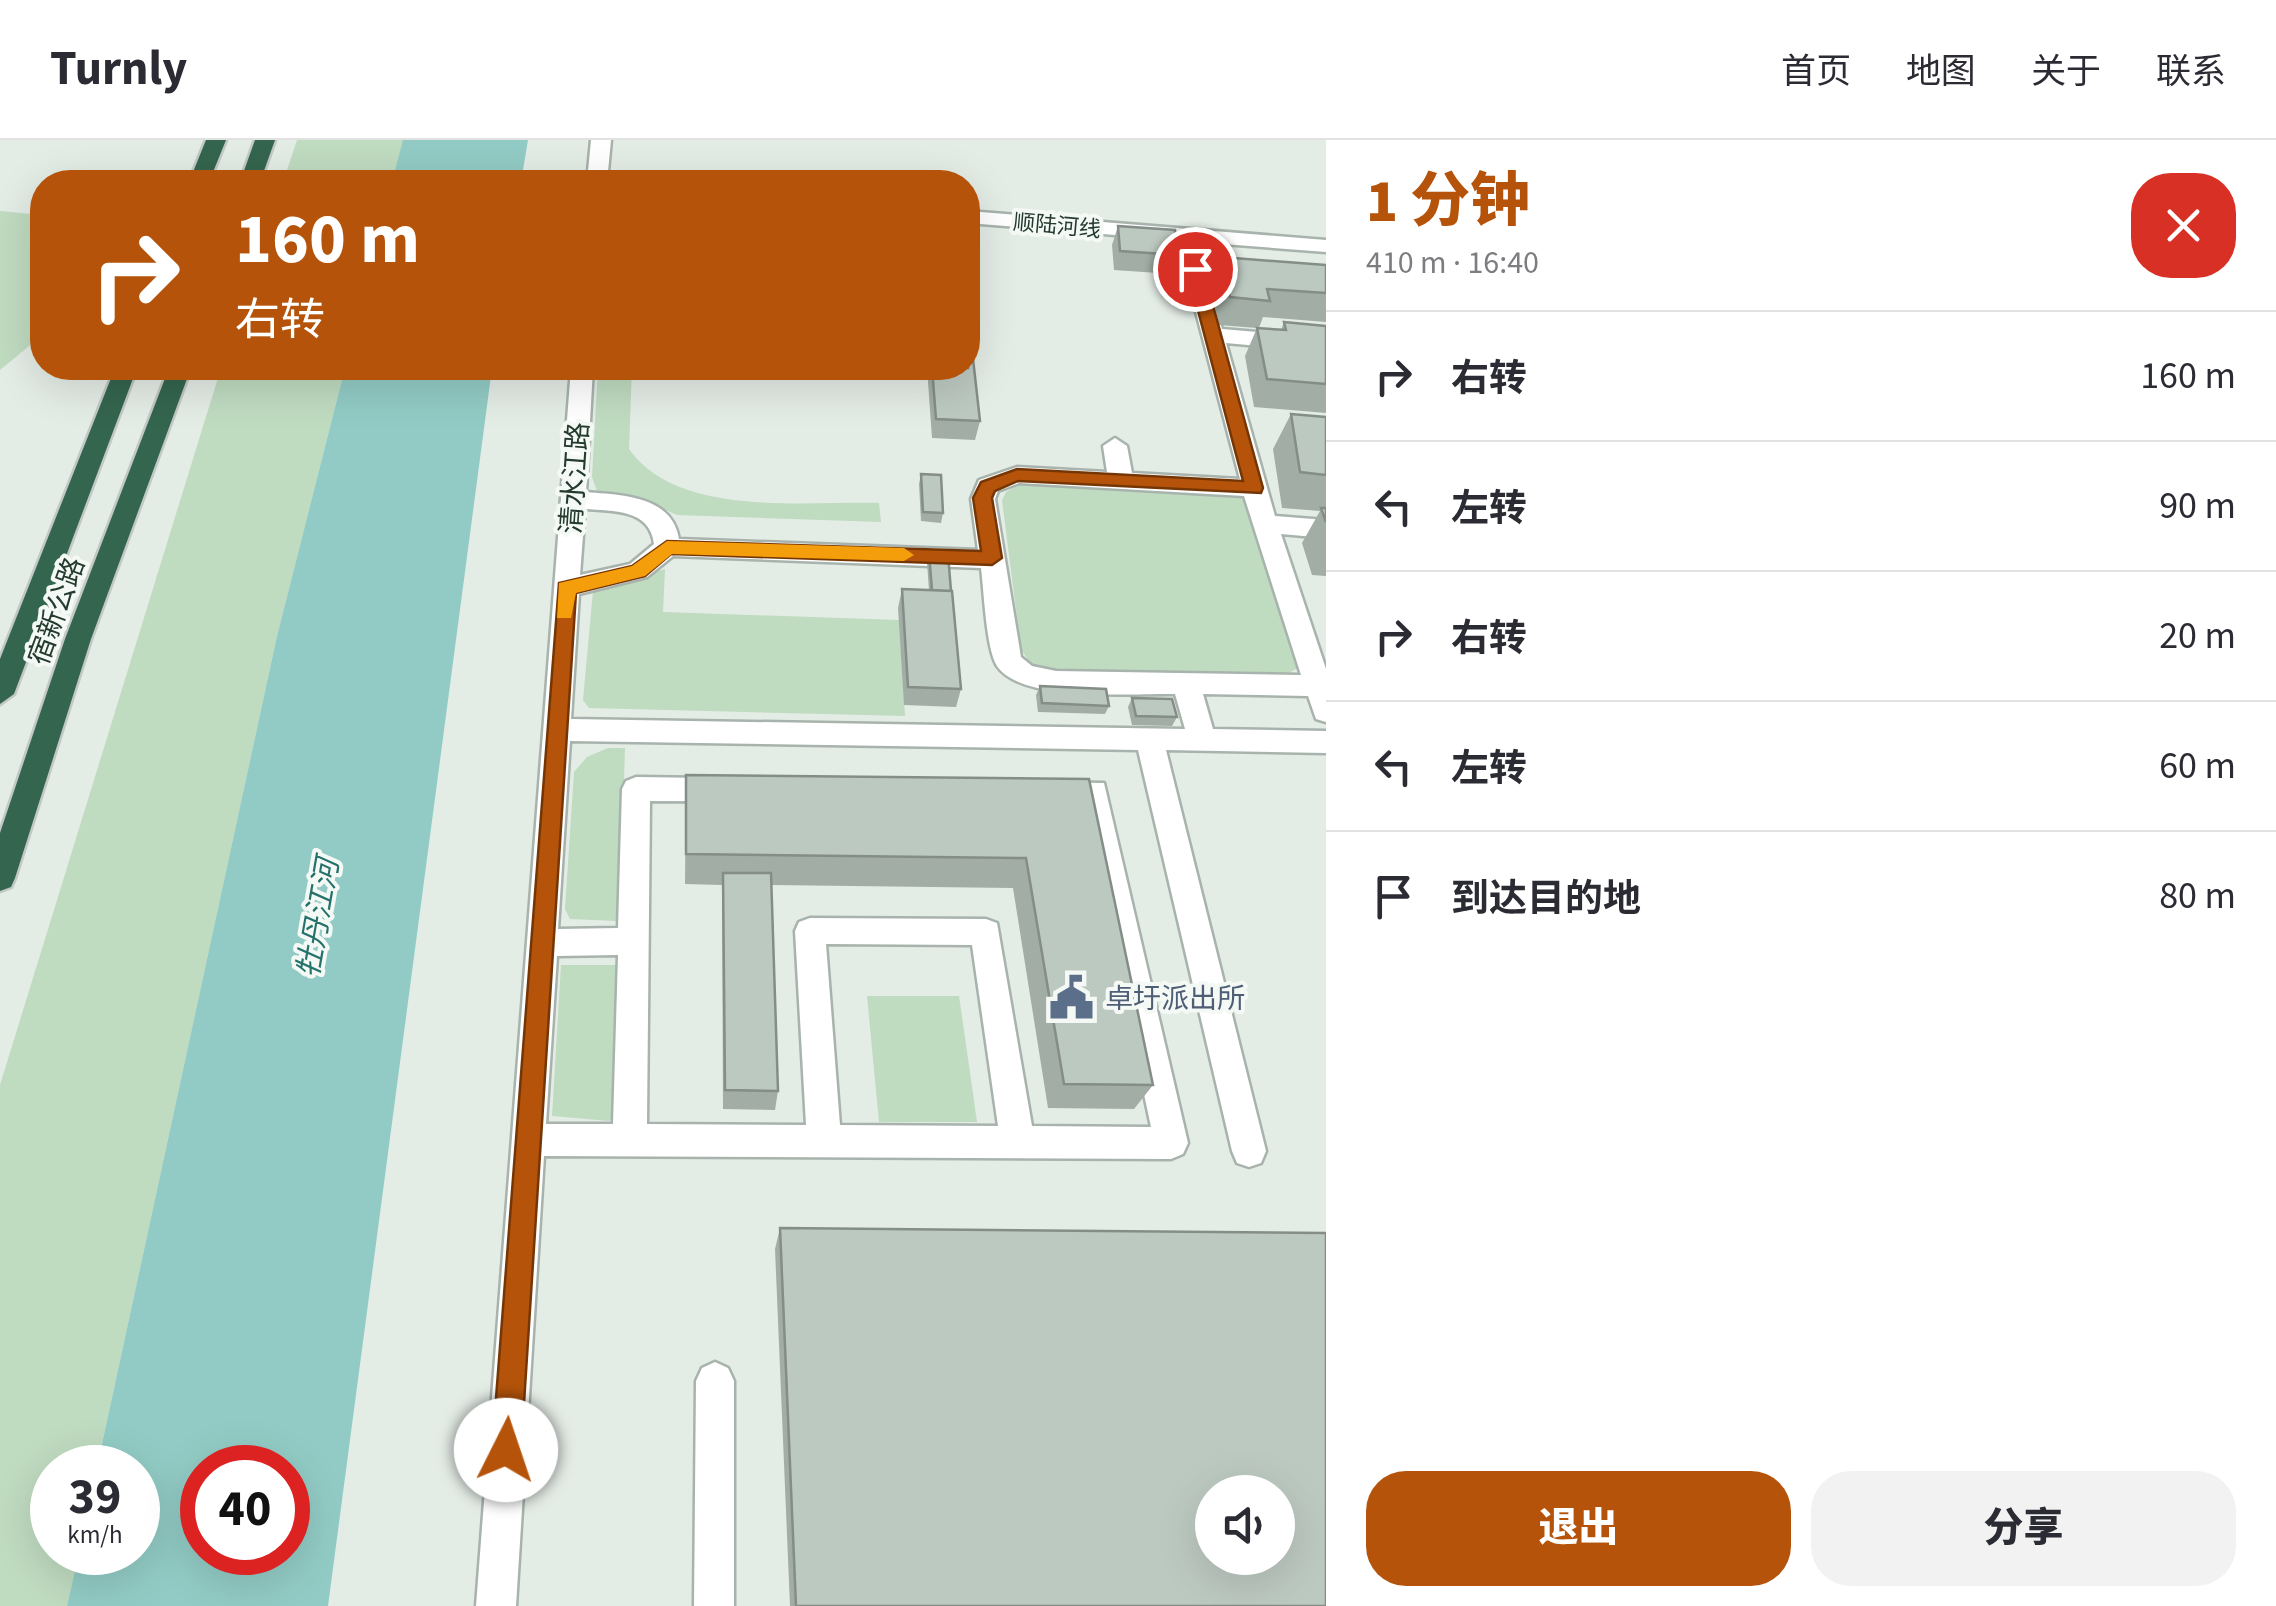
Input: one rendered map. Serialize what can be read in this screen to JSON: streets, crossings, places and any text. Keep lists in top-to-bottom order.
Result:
{
  "streets": {
    "highway": ["宿新公路"],
    "street": ["顺陆河线", "清水江路"]
  },
  "water": ["牡丹江河"],
  "places": {
    "public building": ["卓圩派出所"]
  },
  "page": {
    "header": "Turnly",
    "nav": [
      "首页",
      "地图",
      "关于",
      "联系"
    ],
    "heading": ["1 分钟", "410 m · 16:40"],
    "turn": ["160 m", "右转"],
    "list": [
      {
        "name": "右转",
        "value": "160 m"
      },
      {
        "name": "左转",
        "value": "90 m"
      },
      {
        "name": "右转",
        "value": "20 m"
      },
      {
        "name": "左转",
        "value": "60 m"
      },
      {
        "name": "到达目的地",
        "value": "80 m"
      }
    ],
    "speed": "39 km/h",
    "limit": "40",
    "buttons": ["退出", "分享"]
  }
}
